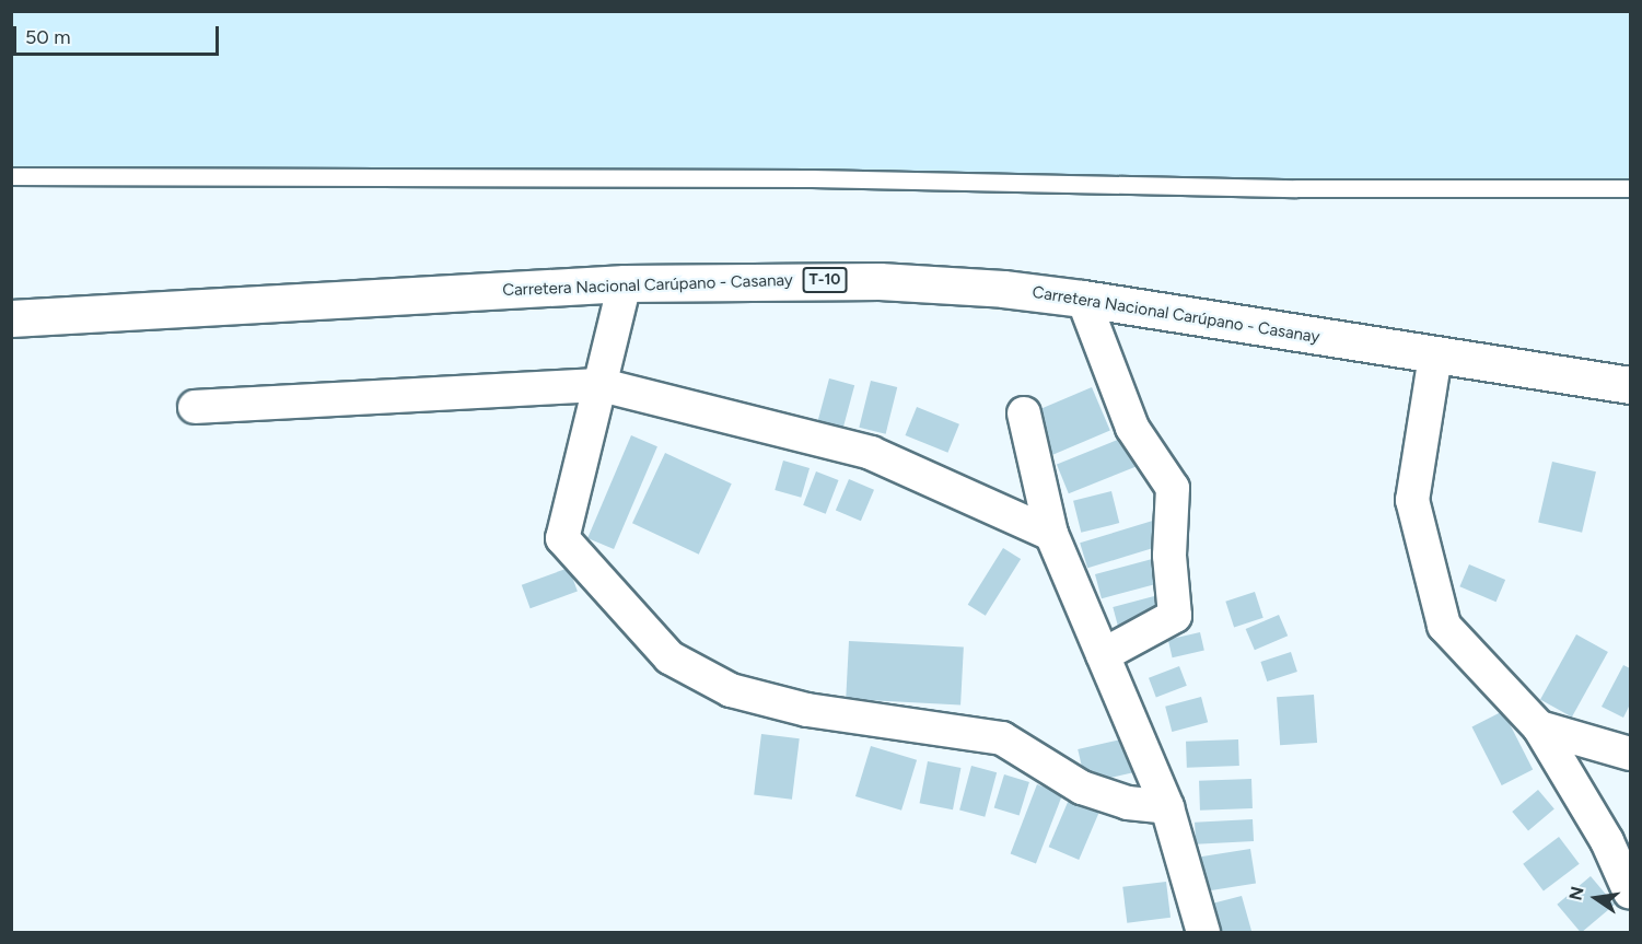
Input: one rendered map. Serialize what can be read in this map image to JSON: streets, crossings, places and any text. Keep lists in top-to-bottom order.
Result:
{
  "streets": {
    "highway": ["T-10", "Carretera Nacional Carúpano - Casanay"]
  },
  "scale_bar": "50 m",
  "north": "left"
}
